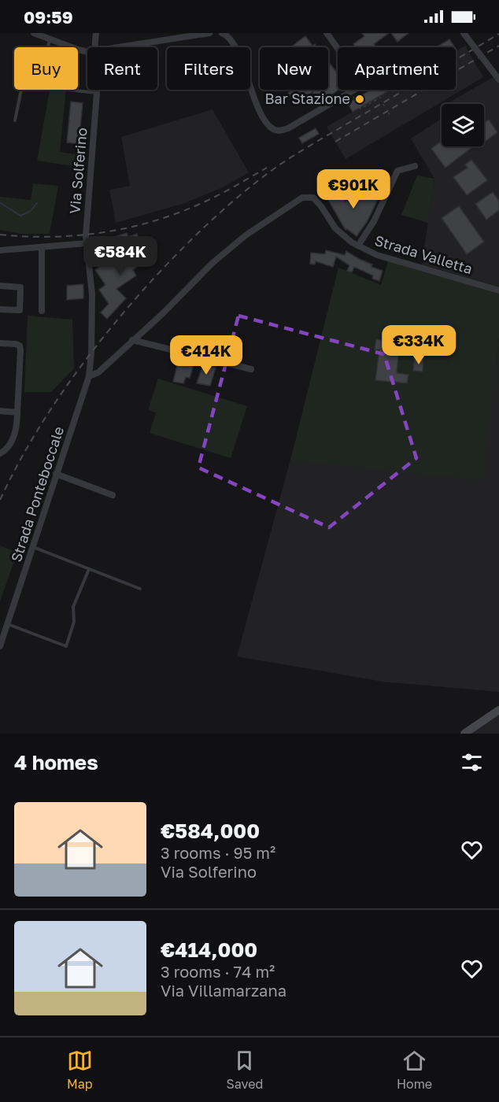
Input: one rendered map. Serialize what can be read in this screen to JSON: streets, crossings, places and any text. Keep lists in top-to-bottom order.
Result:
{
  "streets": {
    "street": ["Via Solferino", "Strada Valletta", "Strada Ponteboccale"]
  },
  "crossings": [
    ["Via Solferino", "Strada Valletta"],
    ["Via Solferino", "Strada Ponteboccale"],
    ["Strada Valletta", "Strada Ponteboccale"]
  ],
  "places": ["Bar Stazione"],
  "page": {
    "status": "09:59",
    "chip": [
      "Buy",
      "Rent",
      "Filters",
      "New",
      "Apartment"
    ],
    "price": [
      "€901K",
      "€584K",
      "€334K",
      "€414K"
    ],
    "heading": "4 homes",
    "list": [
      {
        "name": "€584,000",
        "note": "3 rooms · 95 m² · Via Solferino"
      },
      {
        "name": "€414,000",
        "note": "3 rooms · 74 m² · Via Villamarzana"
      }
    ],
    "tabs": ["Map", "Saved", "Home"]
  }
}
